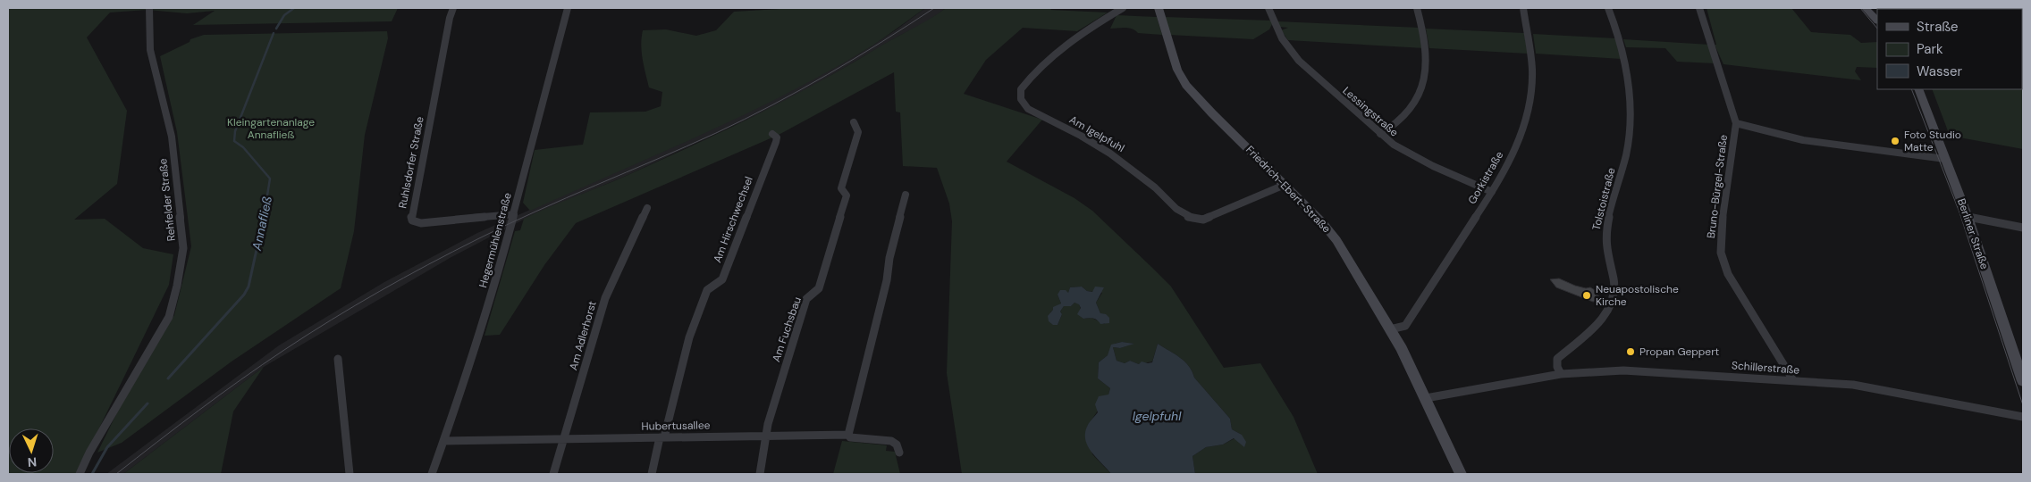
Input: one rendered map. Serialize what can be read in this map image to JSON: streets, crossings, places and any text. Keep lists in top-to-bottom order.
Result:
{
  "streets": {
    "street": [
      "Lessingstraße",
      "Am Igelpfuhl",
      "Ruhlsdorfer Straße",
      "Gorkistraße",
      "Bruno-Bürgel-Straße",
      "Friedrich-Ebert-Straße",
      "Tolstoistraße",
      "Rehfelder Straße",
      "Am Hirschwechsel",
      "Berliner Straße",
      "Hegermühlenstraße",
      "Am Fuchsbau",
      "Am Adlerhorst",
      "Schillerstraße",
      "Hubertusallee"
    ]
  },
  "crossings": [
    ["Lessingstraße", "Gorkistraße"],
    ["Am Igelpfuhl", "Friedrich-Ebert-Straße"],
    ["Ruhlsdorfer Straße", "Hegermühlenstraße"],
    ["Gorkistraße", "Friedrich-Ebert-Straße"],
    ["Bruno-Bürgel-Straße", "Schillerstraße"],
    ["Friedrich-Ebert-Straße", "Schillerstraße"],
    ["Tolstoistraße", "Schillerstraße"],
    ["Am Hirschwechsel", "Hubertusallee"],
    ["Hegermühlenstraße", "Hubertusallee"],
    ["Am Fuchsbau", "Hubertusallee"],
    ["Am Adlerhorst", "Hubertusallee"]
  ],
  "water": ["Annafließ", "Igelpfuhl"],
  "parks": ["Kleingartenanlage Annafließ"],
  "places": ["Foto Studio Matte", "Neuapostolische Kirche", "Propan Geppert"],
  "legend": ["Straße", "Park", "Wasser"],
  "north": "bottom"
}
